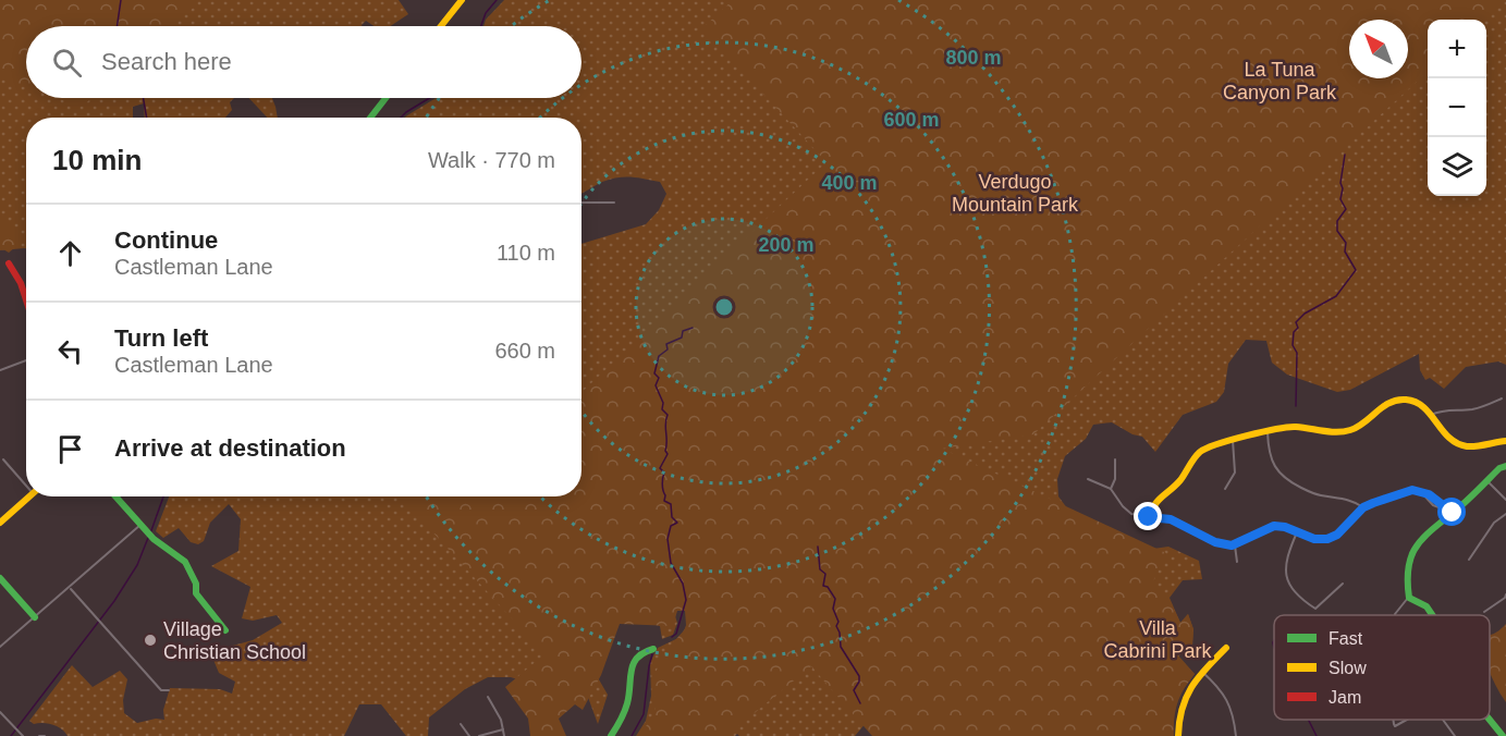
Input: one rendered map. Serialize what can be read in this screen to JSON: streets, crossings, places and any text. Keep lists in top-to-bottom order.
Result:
{
  "parks": ["La Tuna Canyon Park", "Verdugo Mountain Park", "Villa Cabrini Park"],
  "places": ["Village Christian School"],
  "legend": ["Fast", "Slow", "Jam"],
  "north": "top left",
  "page": {
    "map_buttons": ["+", "−"],
    "search": "Search here",
    "heading": ["10 min", "Walk · 770 m"],
    "list": [
      ["Continue", "Castleman Lane", "110 m"],
      ["Turn left", "Castleman Lane", "660 m"],
      "Arrive at destination"
    ]
  },
  "rings": [
    "800 m",
    "600 m",
    "400 m",
    "200 m"
  ]
}
